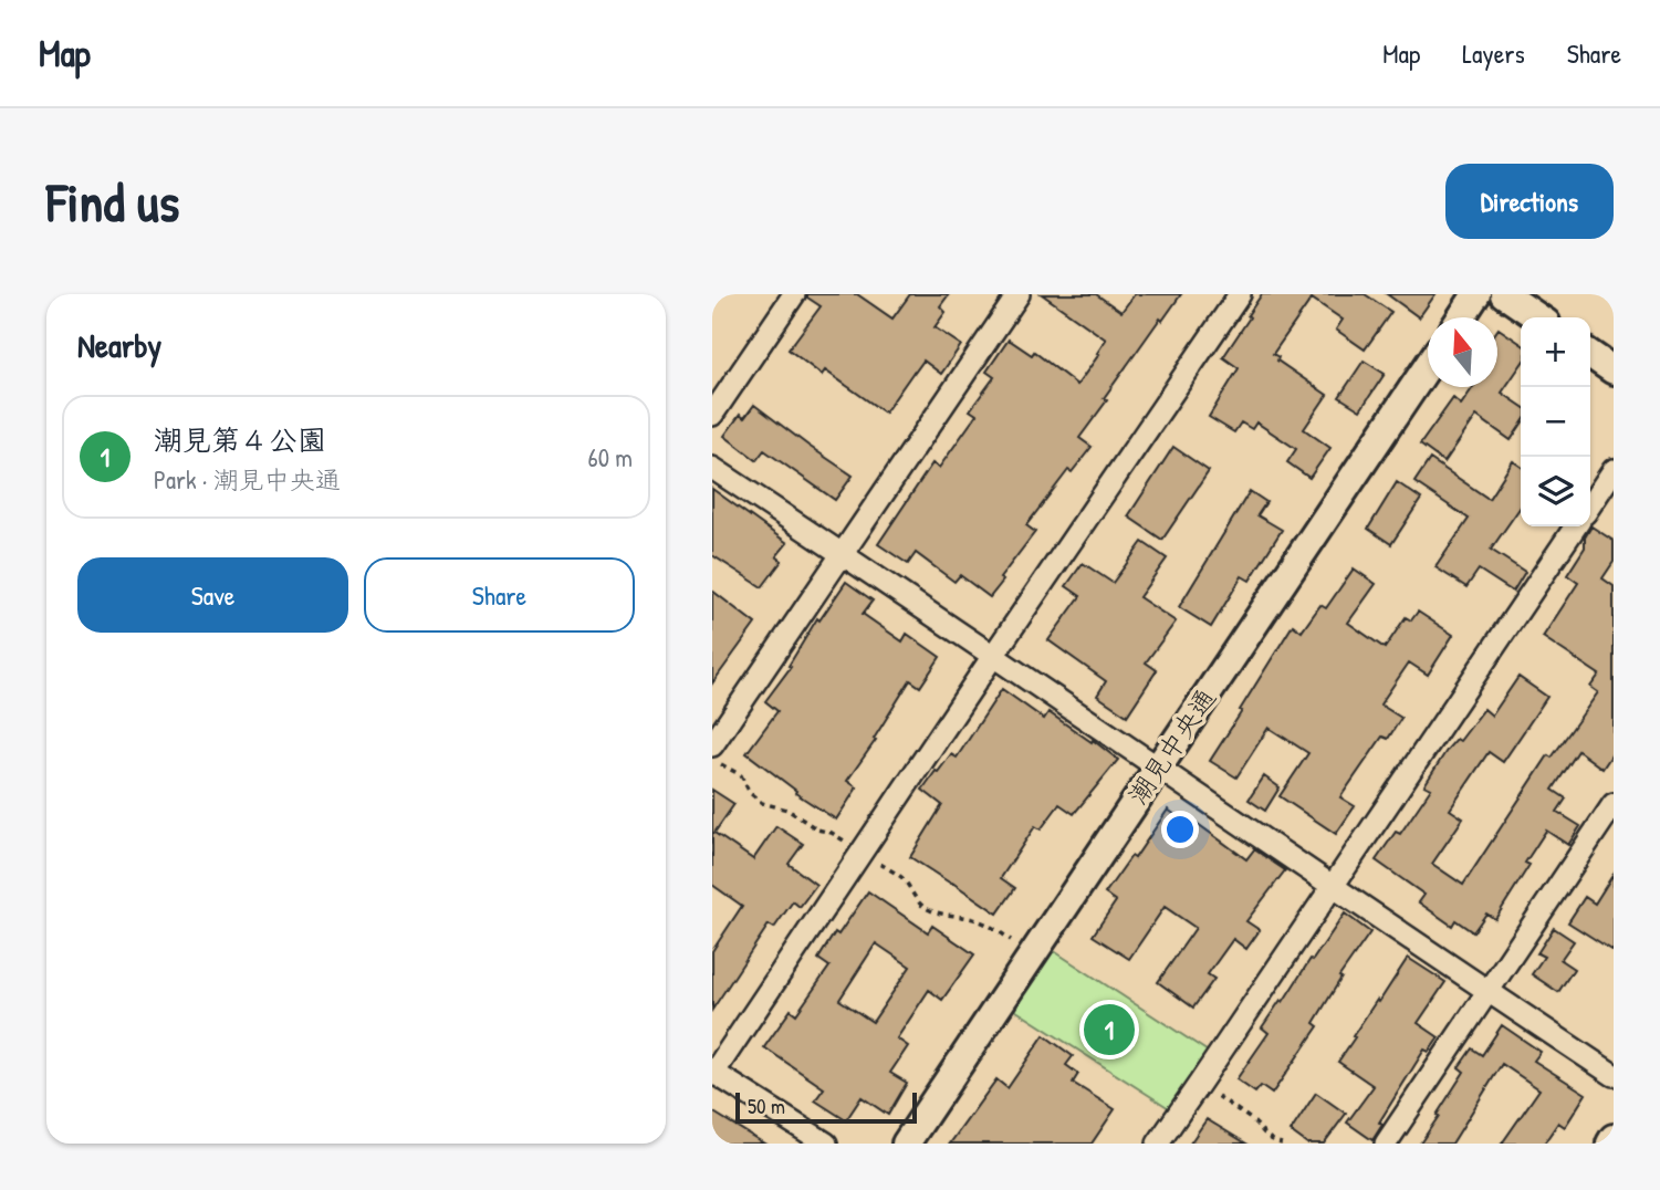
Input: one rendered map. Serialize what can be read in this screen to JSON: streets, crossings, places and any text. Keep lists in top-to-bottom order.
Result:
{
  "streets": {
    "street": ["潮見中央通"]
  },
  "scale_bar": "50 m",
  "north": "top",
  "page": {
    "header": "Map",
    "nav": ["Map", "Layers", "Share"],
    "buttons": [
      "Directions",
      ["Save", "Share"]
    ],
    "title": "Find us",
    "heading": "Nearby",
    "map_buttons": ["+", "−"],
    "list": [
      {
        "mark": "1",
        "name": "潮見第４公園",
        "note": "Park · 潮見中央通",
        "value": "60 m"
      }
    ],
    "pins": "1",
    "scale": "50 m"
  }
}
